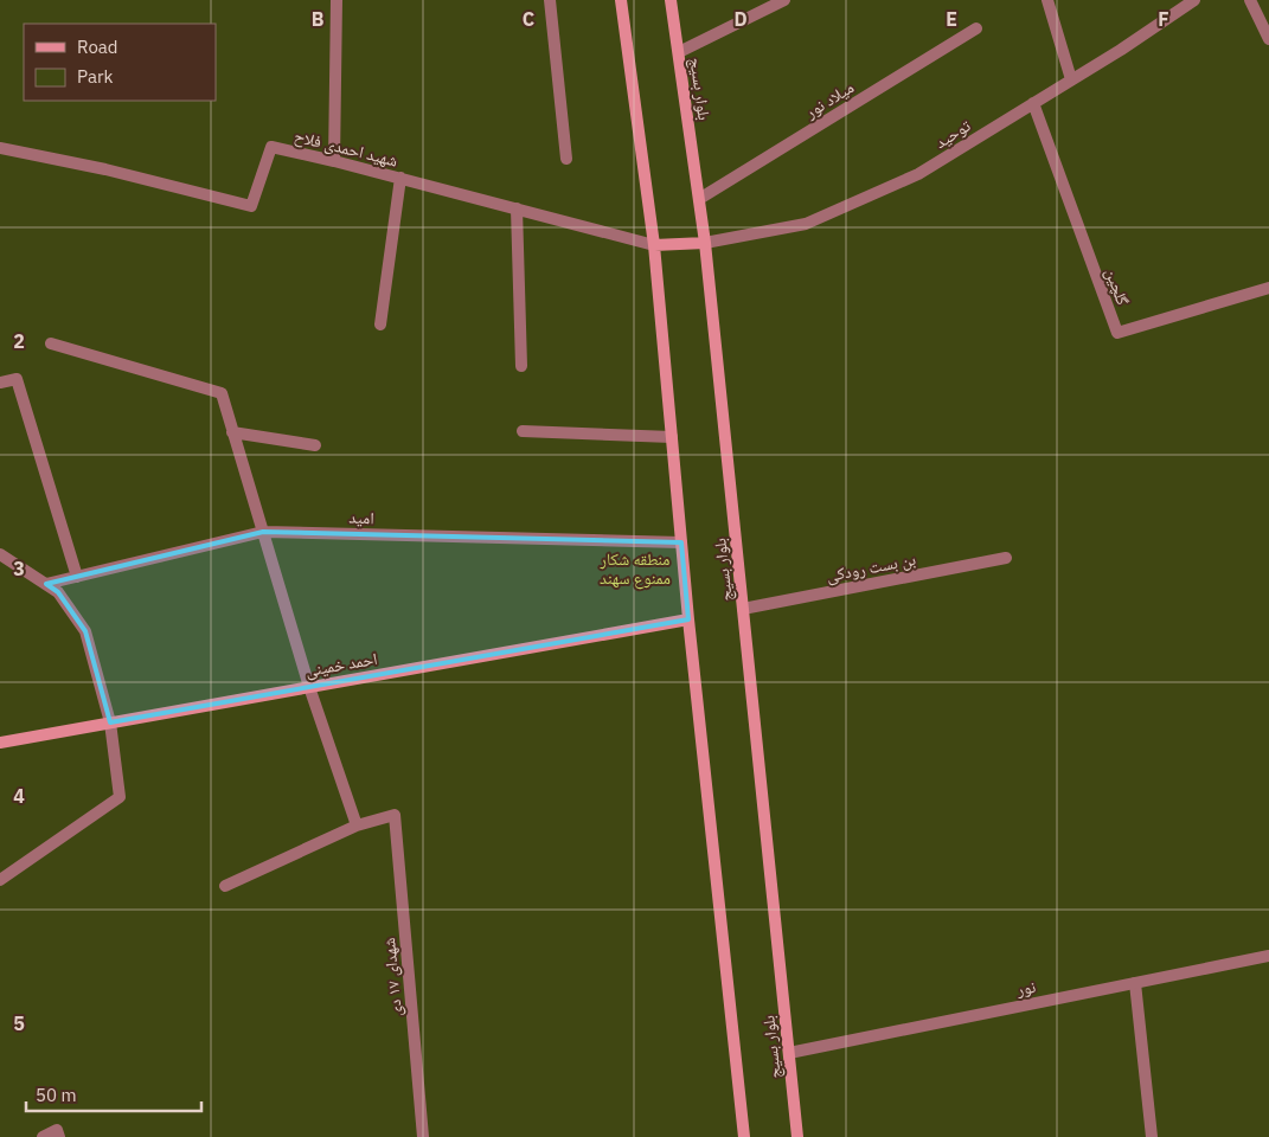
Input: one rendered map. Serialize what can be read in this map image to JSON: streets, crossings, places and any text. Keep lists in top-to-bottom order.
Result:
{
  "streets": {
    "main road": ["بلوار بسیج", "احمد خمینی"],
    "street": [
      "میلاد نور",
      "توحید",
      "شهید احمدی فلاح",
      "گلچین",
      "امید",
      "بن بست رودکی",
      "شهدای ۱۷ دی",
      "نور"
    ]
  },
  "crossings": [
    ["بلوار بسیج", "میلاد نور"],
    ["بلوار بسیج", "توحید"],
    ["بلوار بسیج", "بن بست رودکی"],
    ["بلوار بسیج", "نور"],
    ["توحید", "گلچین"]
  ],
  "parks": ["منطقه شکار ممنوع سهند"],
  "legend": ["Road", "Park"],
  "scale_bar": "50 m",
  "grid": {
    "columns": [
      "B",
      "C",
      "D",
      "E",
      "F"
    ],
    "rows": [
      "2",
      "3",
      "4",
      "5"
    ]
  }
}
